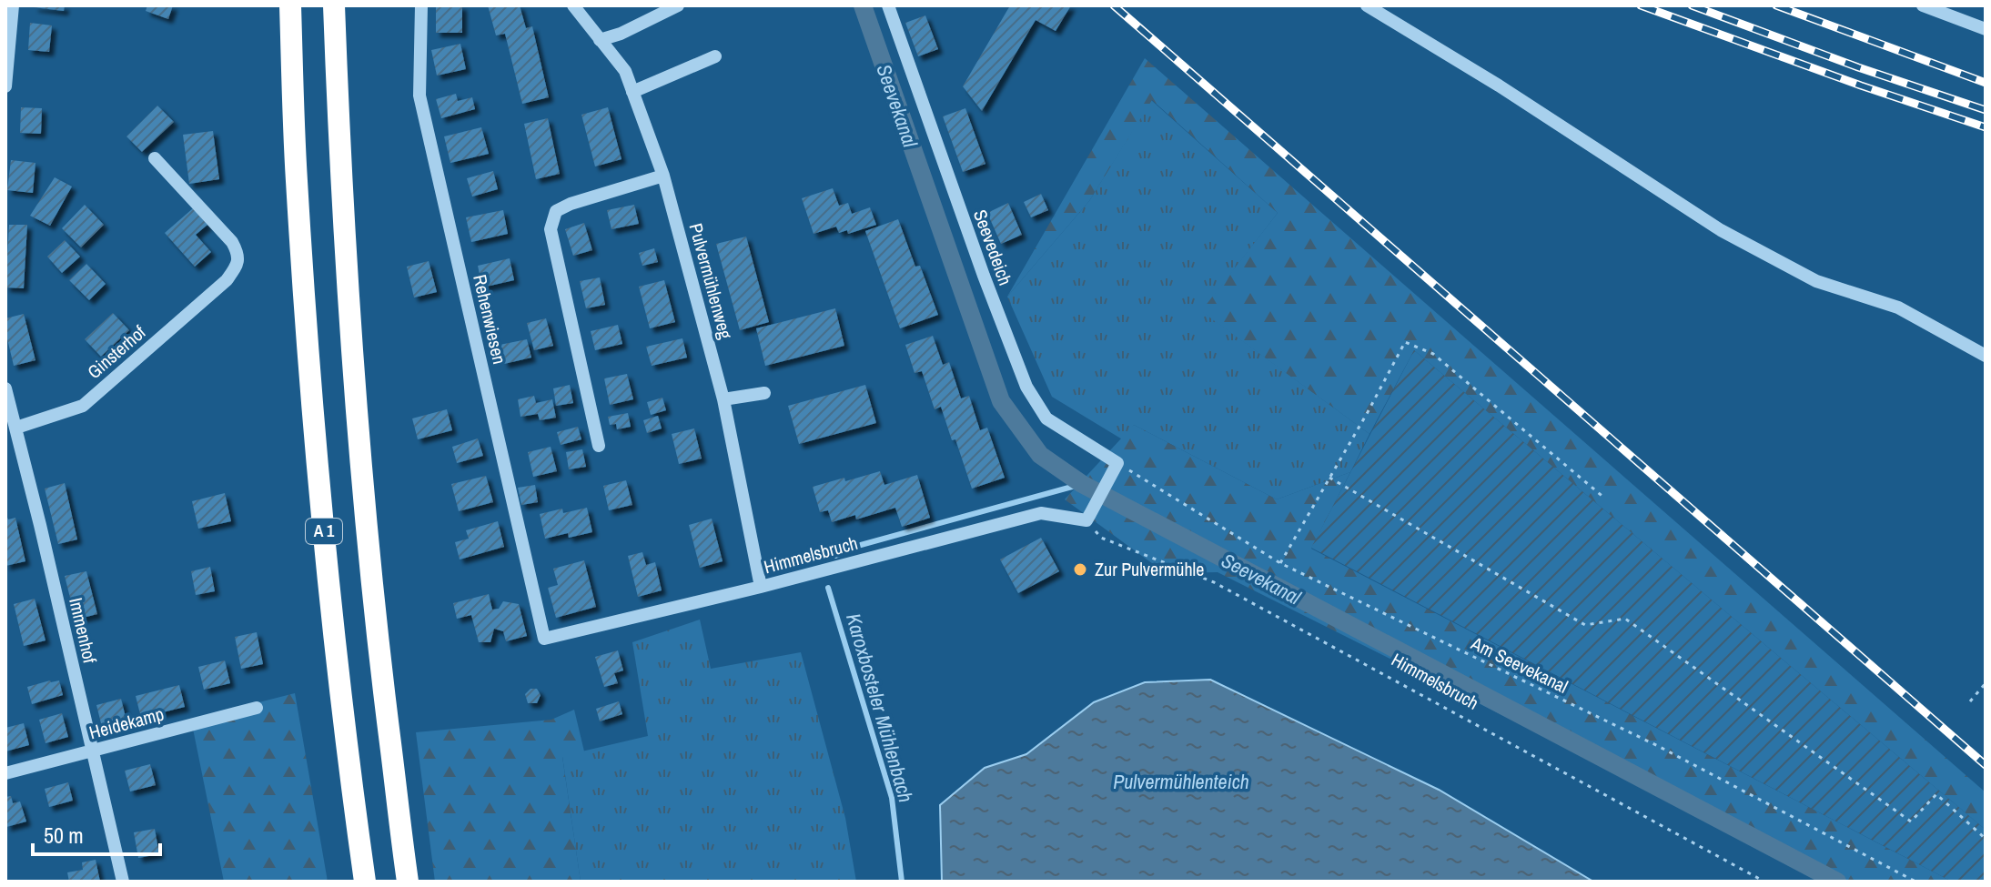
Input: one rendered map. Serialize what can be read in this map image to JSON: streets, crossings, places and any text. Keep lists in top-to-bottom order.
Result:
{
  "streets": {
    "highway": ["A 1"],
    "street": [
      "Seevedeich",
      "Pulvermühlenweg",
      "Rehenwiesen",
      "Ginsterhof",
      "Himmelsbruch",
      "Immenhof",
      "Heidekamp"
    ],
    "path": ["Am Seevekanal"]
  },
  "crossings": [
    ["Seevedeich", "Am Seevekanal"],
    ["Pulvermühlenweg", "Himmelsbruch"],
    ["Rehenwiesen", "Himmelsbruch"],
    ["Ginsterhof", "Immenhof"],
    ["Immenhof", "Heidekamp"]
  ],
  "water": ["Seevekanal", "Karoxbosteler Mühlenbach", "Pulvermühlenteich"],
  "places": ["Zur Pulvermühle"],
  "scale_bar": "50 m"
}
